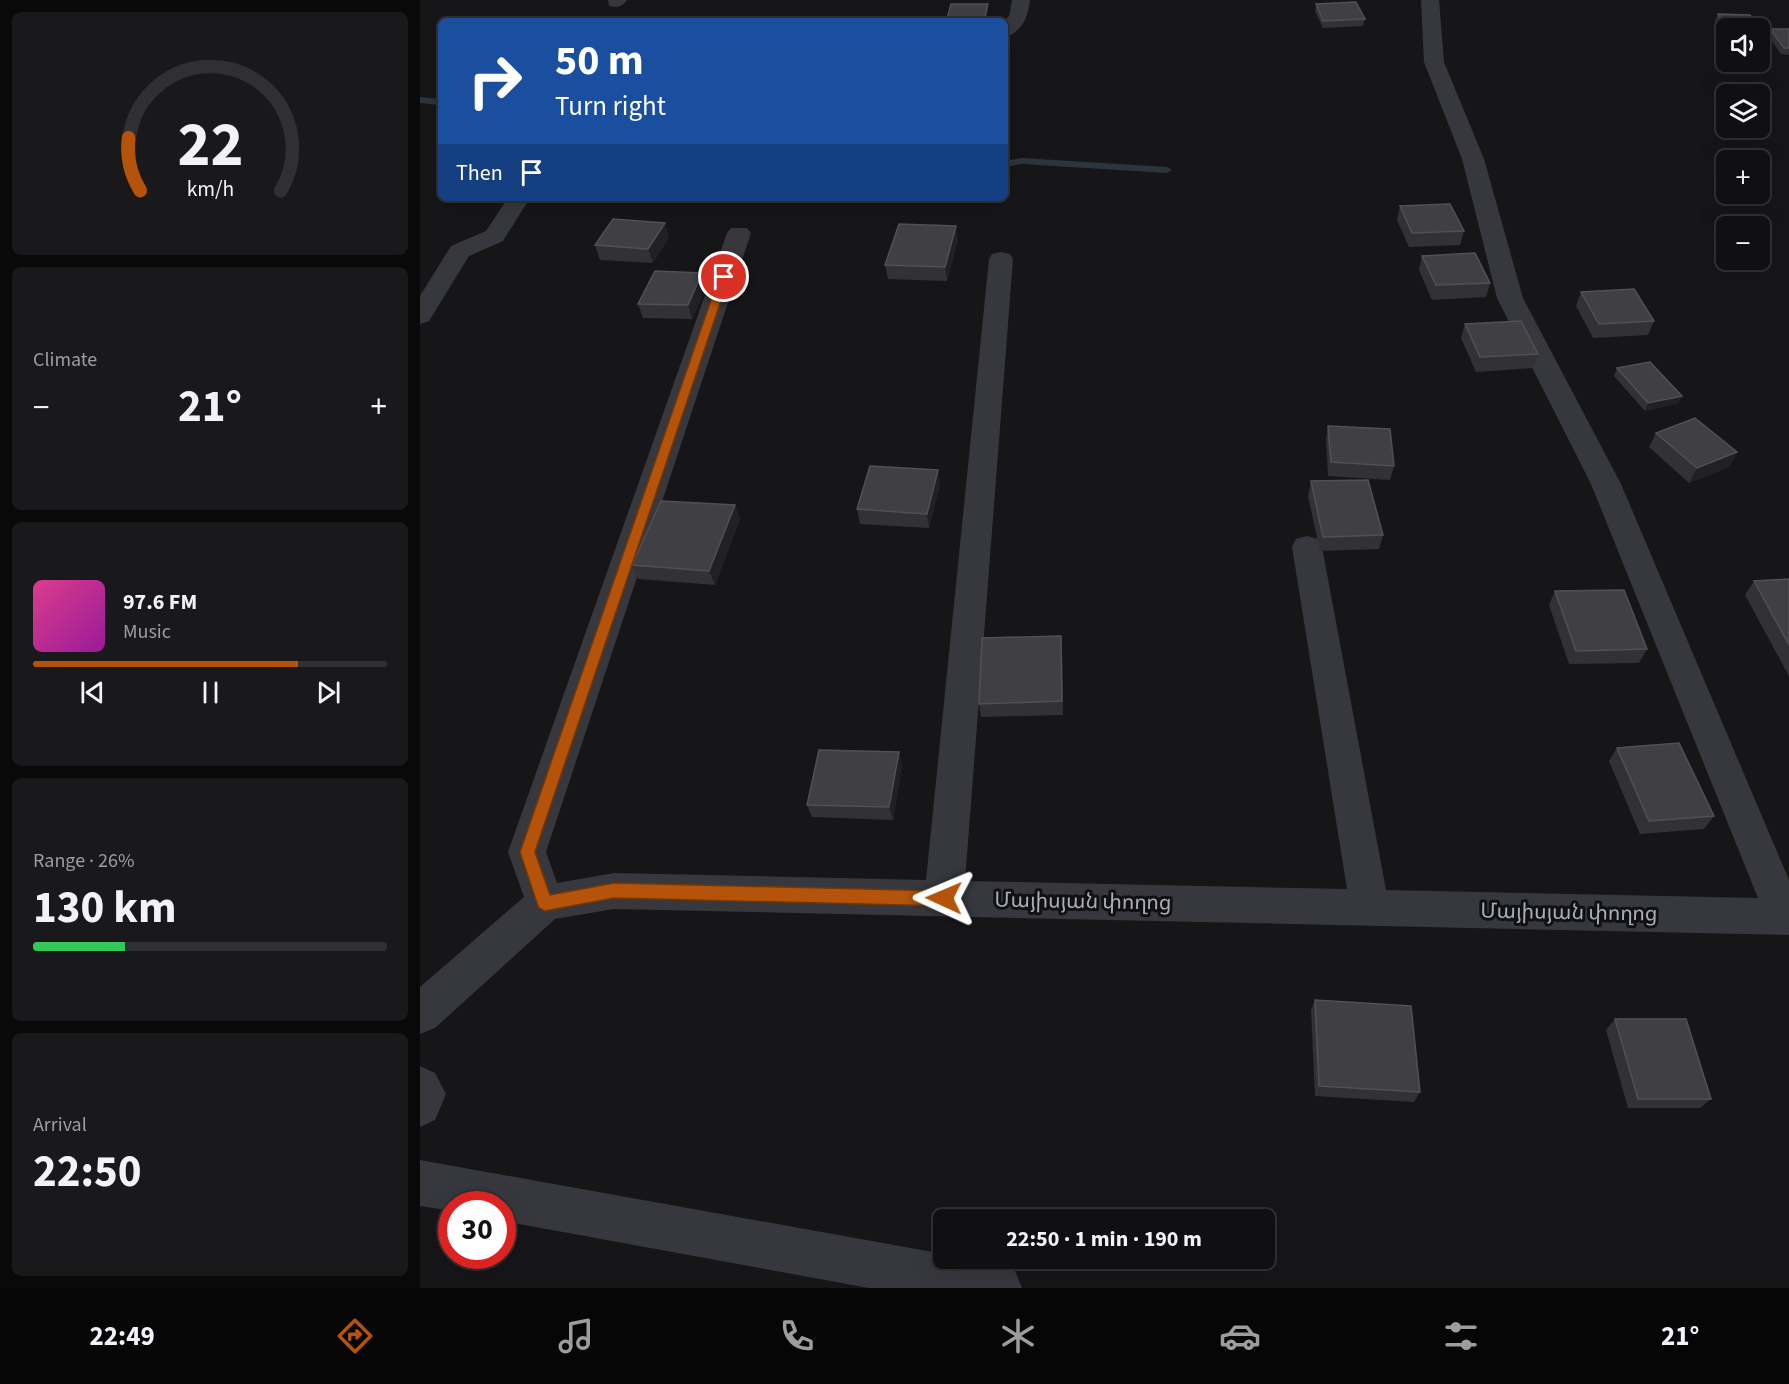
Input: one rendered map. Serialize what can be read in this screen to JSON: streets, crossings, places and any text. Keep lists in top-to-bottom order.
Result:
{
  "streets": {
    "street": ["Մայիսյան փողոց"]
  },
  "page": {
    "map_buttons": ["+", "−"],
    "turn": ["50 m", "Turn right"],
    "then": "Then",
    "tile": [
      "Climate",
      ["Range · 26%", "130 km"],
      ["Arrival", "22:50"]
    ],
    "heat": ["−", "21°", "+"],
    "song": ["97.6 FM", "Music"],
    "limit": "30",
    "trip": "22:50 · 1 min · 190 m",
    "tabs": ["22:49", "21°"],
    "gauge": ["22", "km/h"]
  }
}
